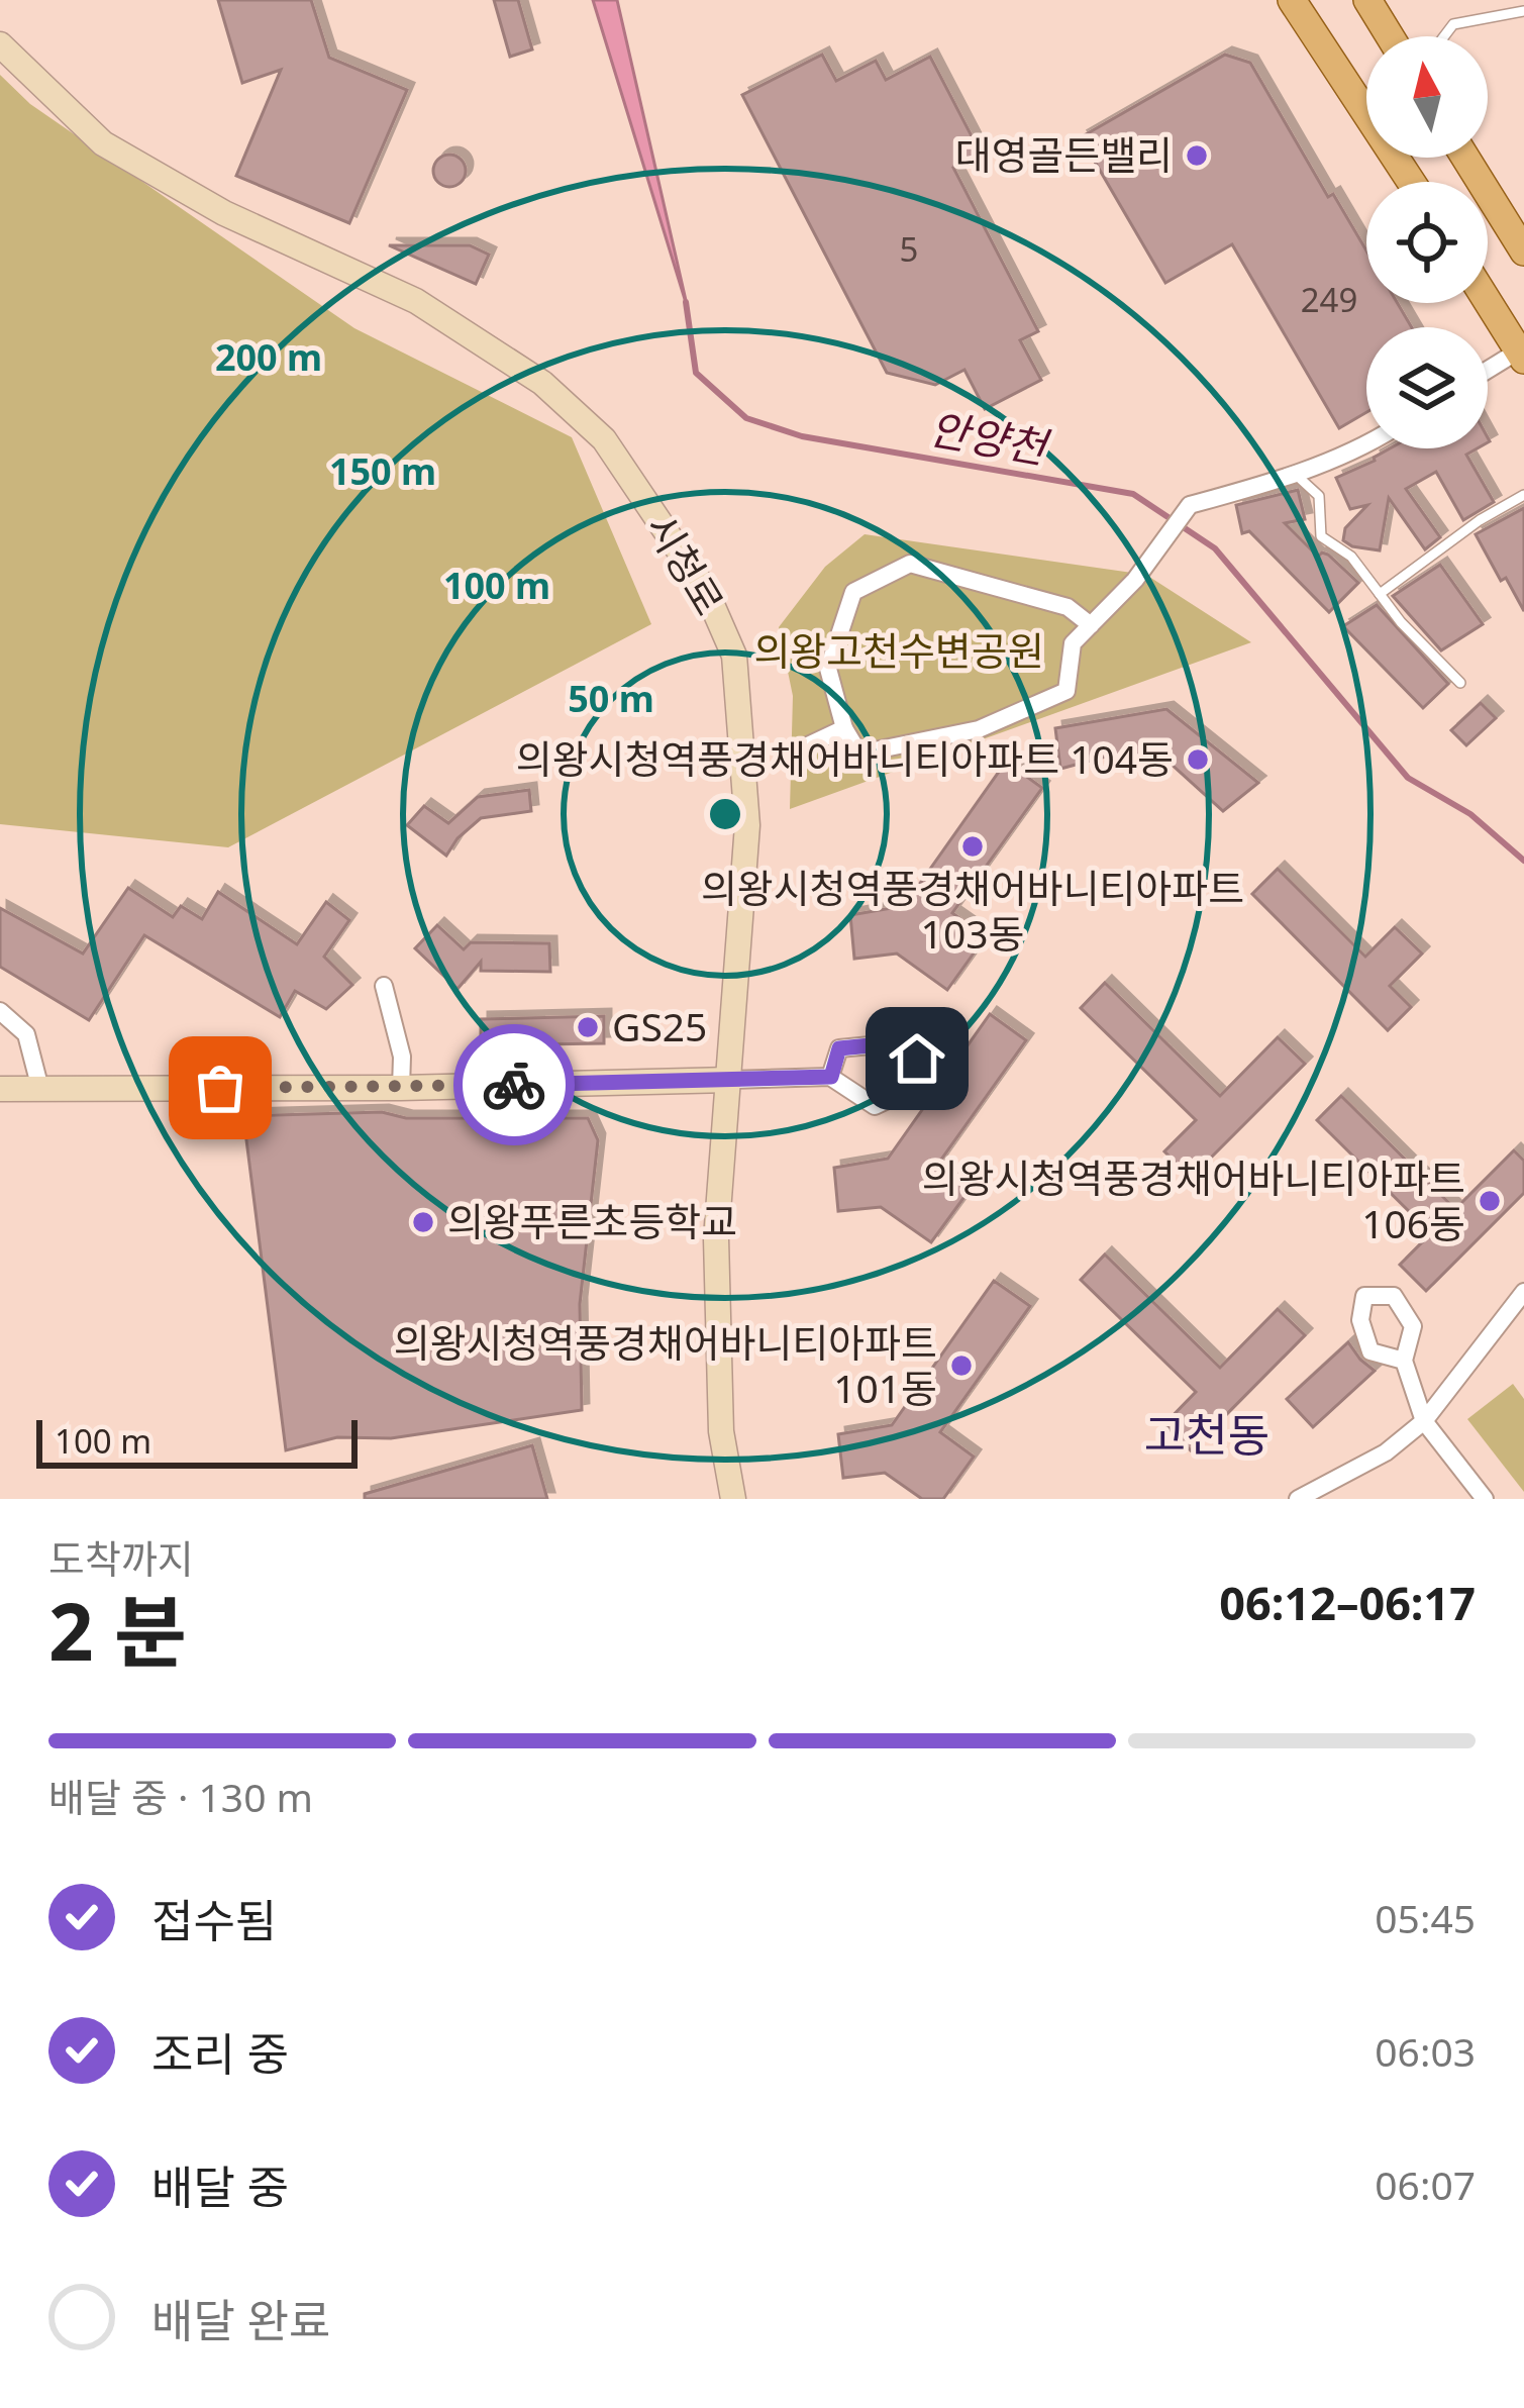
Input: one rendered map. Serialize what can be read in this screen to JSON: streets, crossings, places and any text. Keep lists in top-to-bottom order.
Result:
{
  "streets": {
    "street": ["시청로"]
  },
  "districts": ["고천동"],
  "water": ["안양천"],
  "parks": ["의왕고천수변공원"],
  "places": [
    "대영골든밸리",
    "의왕시청역풍경채어바니티아파트 104동",
    "의왕시청역풍경채어바니티아파트 103동",
    "GS25",
    "의왕시청역풍경채어바니티아파트 106동",
    "의왕푸른초등학교",
    "의왕시청역풍경채어바니티아파트 101동"
  ],
  "house_numbers": ["5", "249"],
  "scale_bar": "100 m",
  "north": "top",
  "page": {
    "scale": "100 m",
    "heading": ["2 분", "도착까지", "06:12–06:17"],
    "bar": "배달 중 · 130 m",
    "list": [
      ["접수됨", "05:45"],
      ["조리 중", "06:03"],
      ["배달 중", "06:07"],
      "배달 완료"
    ]
  },
  "rings": [
    "200 m",
    "150 m",
    "100 m",
    "50 m"
  ]
}
